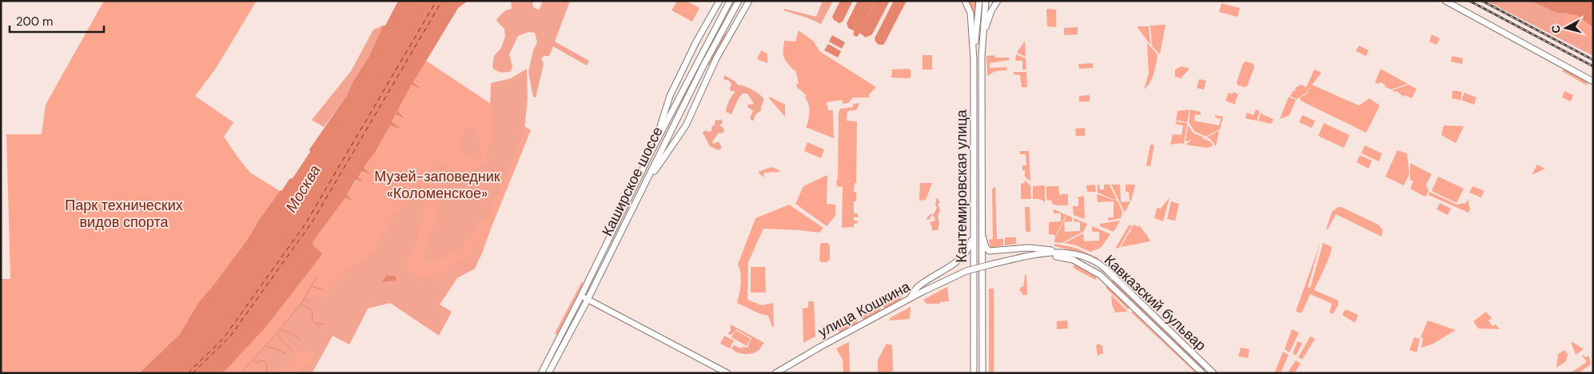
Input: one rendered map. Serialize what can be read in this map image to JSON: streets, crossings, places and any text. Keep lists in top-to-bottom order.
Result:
{
  "streets": {
    "main road": [
      "Каширское шоссе",
      "Кантемировская улица",
      "Кавказский бульвар",
      "улица Кошкина"
    ]
  },
  "crossings": [
    ["Кавказский бульвар", "улица Кошкина"]
  ],
  "water": ["Москва"],
  "parks": ["Музей-заповедник «Коломенское»", "Парк технических видов спорта"],
  "scale_bar": "200 m",
  "north": "left"
}
